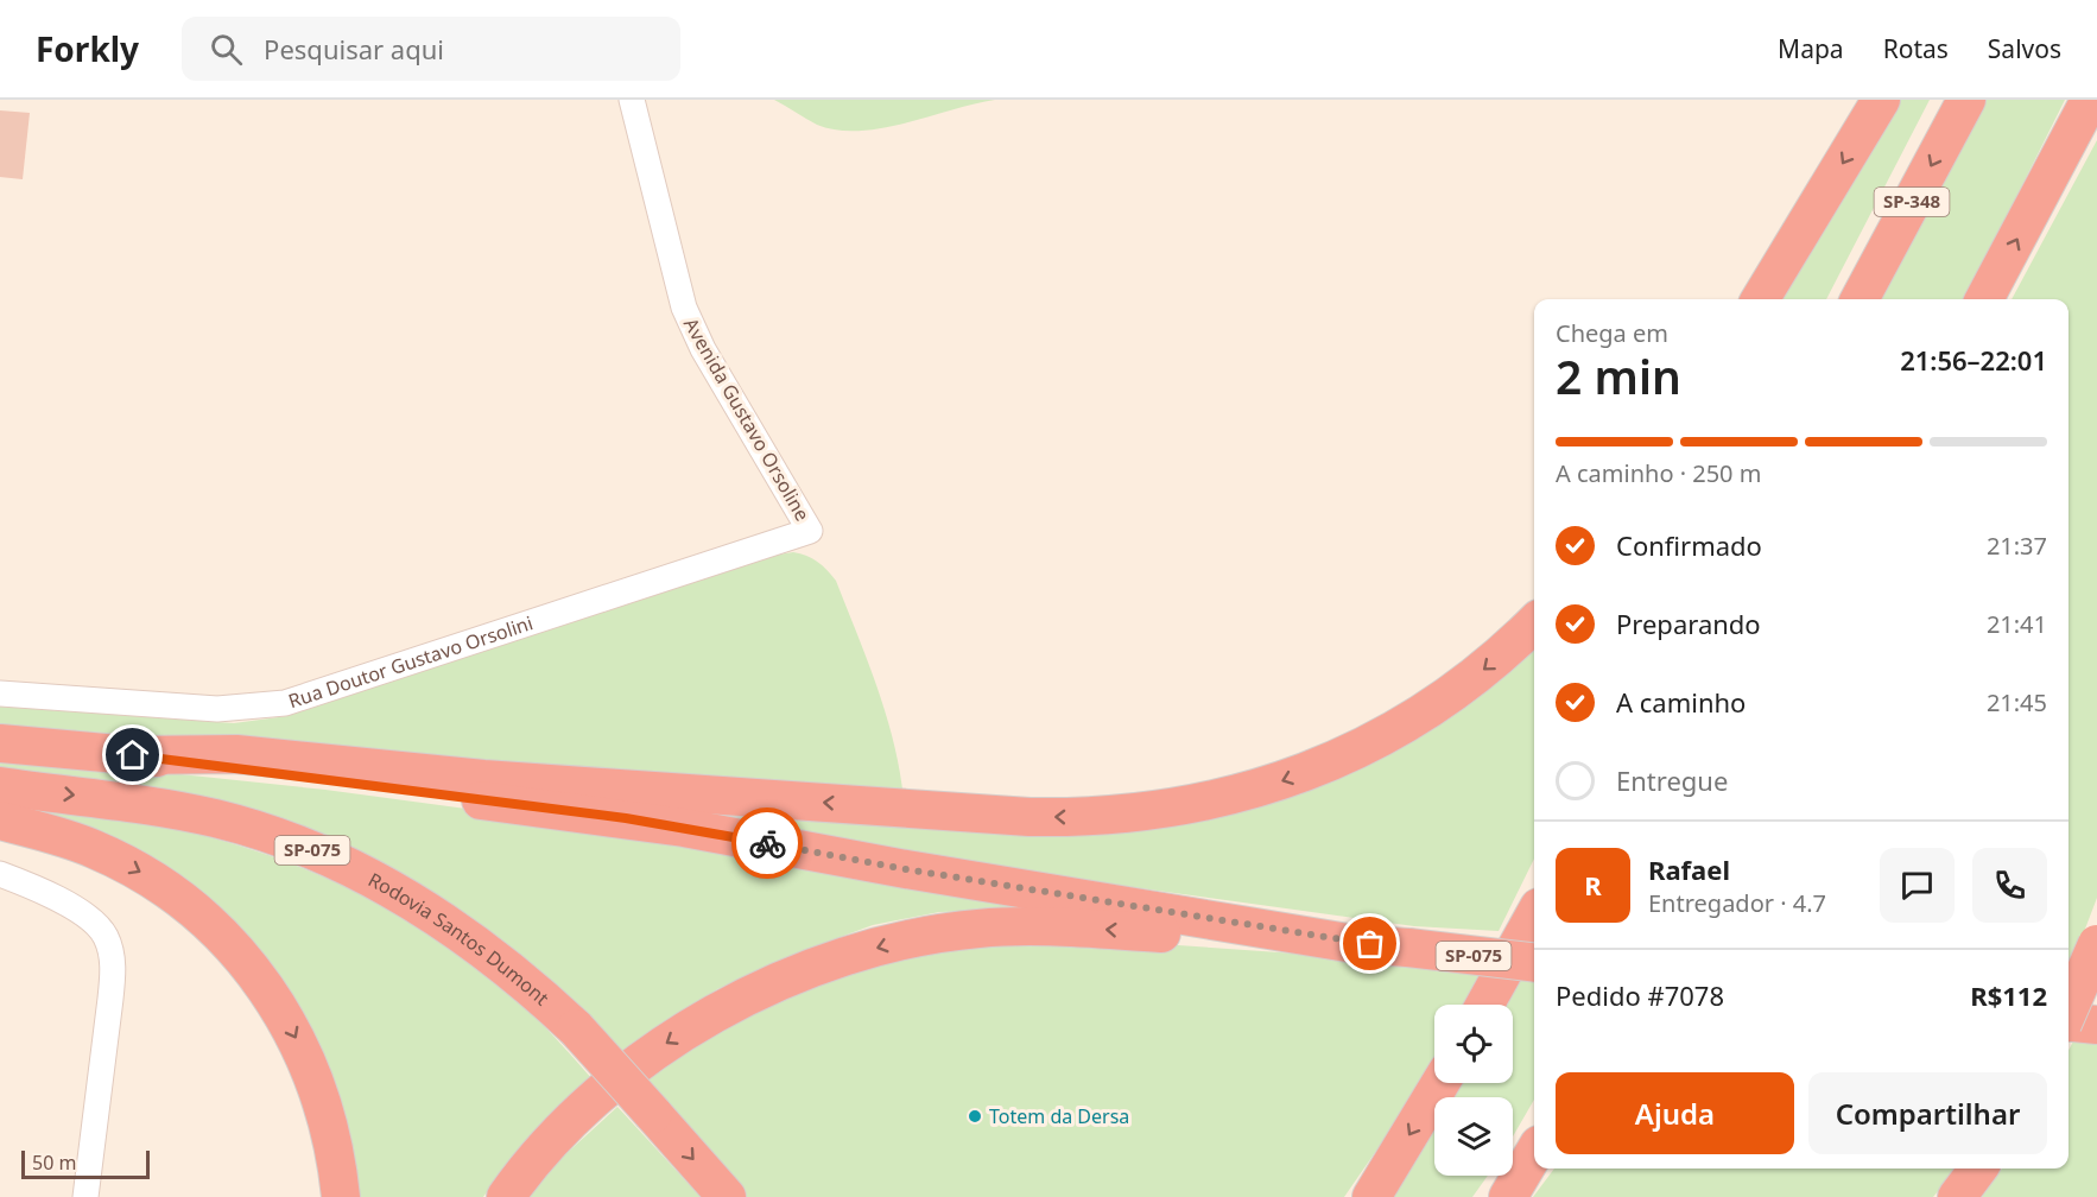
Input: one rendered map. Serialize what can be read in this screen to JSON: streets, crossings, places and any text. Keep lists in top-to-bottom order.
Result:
{
  "streets": {
    "highway": ["SP-348", "SP-075", "Rodovia Santos Dumont"],
    "street": ["Avenida Gustavo Orsoline", "Rua Doutor Gustavo Orsolini"]
  },
  "crossings": [
    ["Avenida Gustavo Orsoline", "Rua Doutor Gustavo Orsolini"]
  ],
  "places": ["Totem da Dersa"],
  "scale_bar": "50 m",
  "page": {
    "header": "Forkly",
    "search": "Pesquisar aqui",
    "nav": ["Mapa", "Rotas", "Salvos"],
    "heading": ["2 min", "Chega em", "21:56–22:01"],
    "panel": [
      "Rafael",
      "Entregador · 4.7",
      "Pedido #7078",
      "R$112"
    ],
    "bar": "A caminho · 250 m",
    "list": [
      ["Confirmado", "21:37"],
      ["Preparando", "21:41"],
      ["A caminho", "21:45"],
      "Entregue"
    ],
    "round": "R",
    "buttons": ["Ajuda", "Compartilhar"],
    "scale": "50 m"
  }
}
